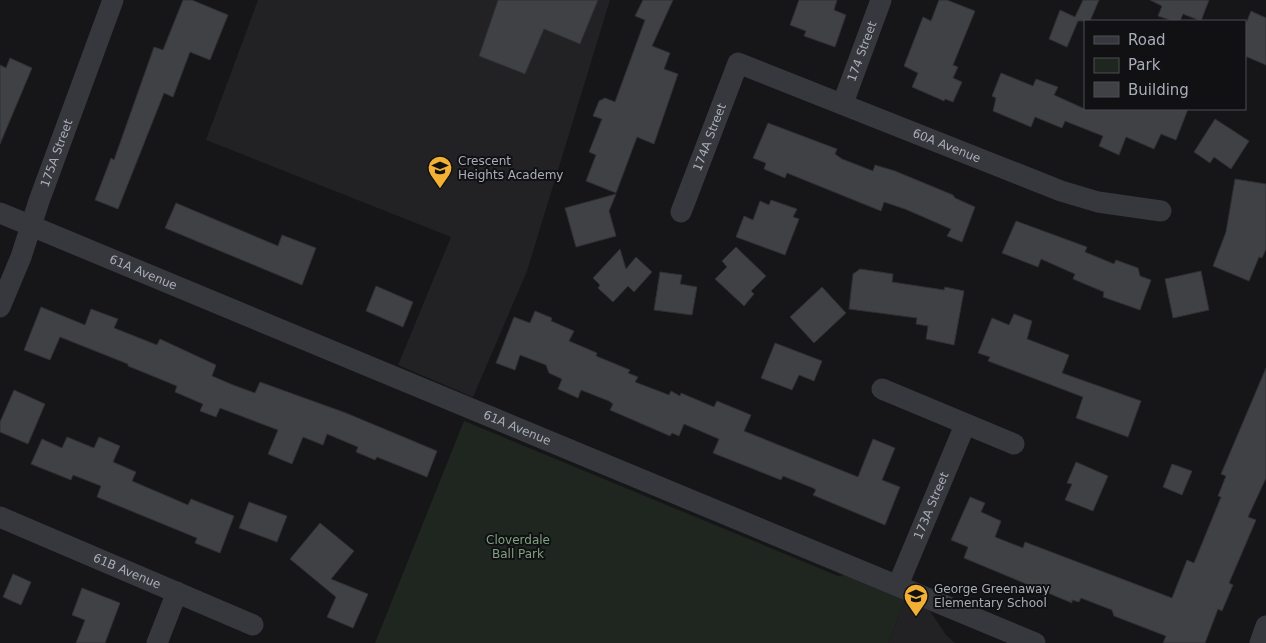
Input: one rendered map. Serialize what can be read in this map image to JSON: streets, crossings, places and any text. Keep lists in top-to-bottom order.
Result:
{
  "streets": {
    "street": [
      "174 Street",
      "174A Street",
      "60A Avenue",
      "175A Street",
      "61A Avenue",
      "173A Street",
      "61B Avenue"
    ]
  },
  "crossings": [
    ["174 Street", "60A Avenue"],
    ["174A Street", "60A Avenue"],
    ["175A Street", "61A Avenue"],
    ["61A Avenue", "173A Street"]
  ],
  "parks": ["Cloverdale Ball Park"],
  "places": {
    "school or university": ["Crescent Heights Academy", "George Greenaway Elementary School"]
  },
  "legend": ["Road", "Park", "Building"]
}
